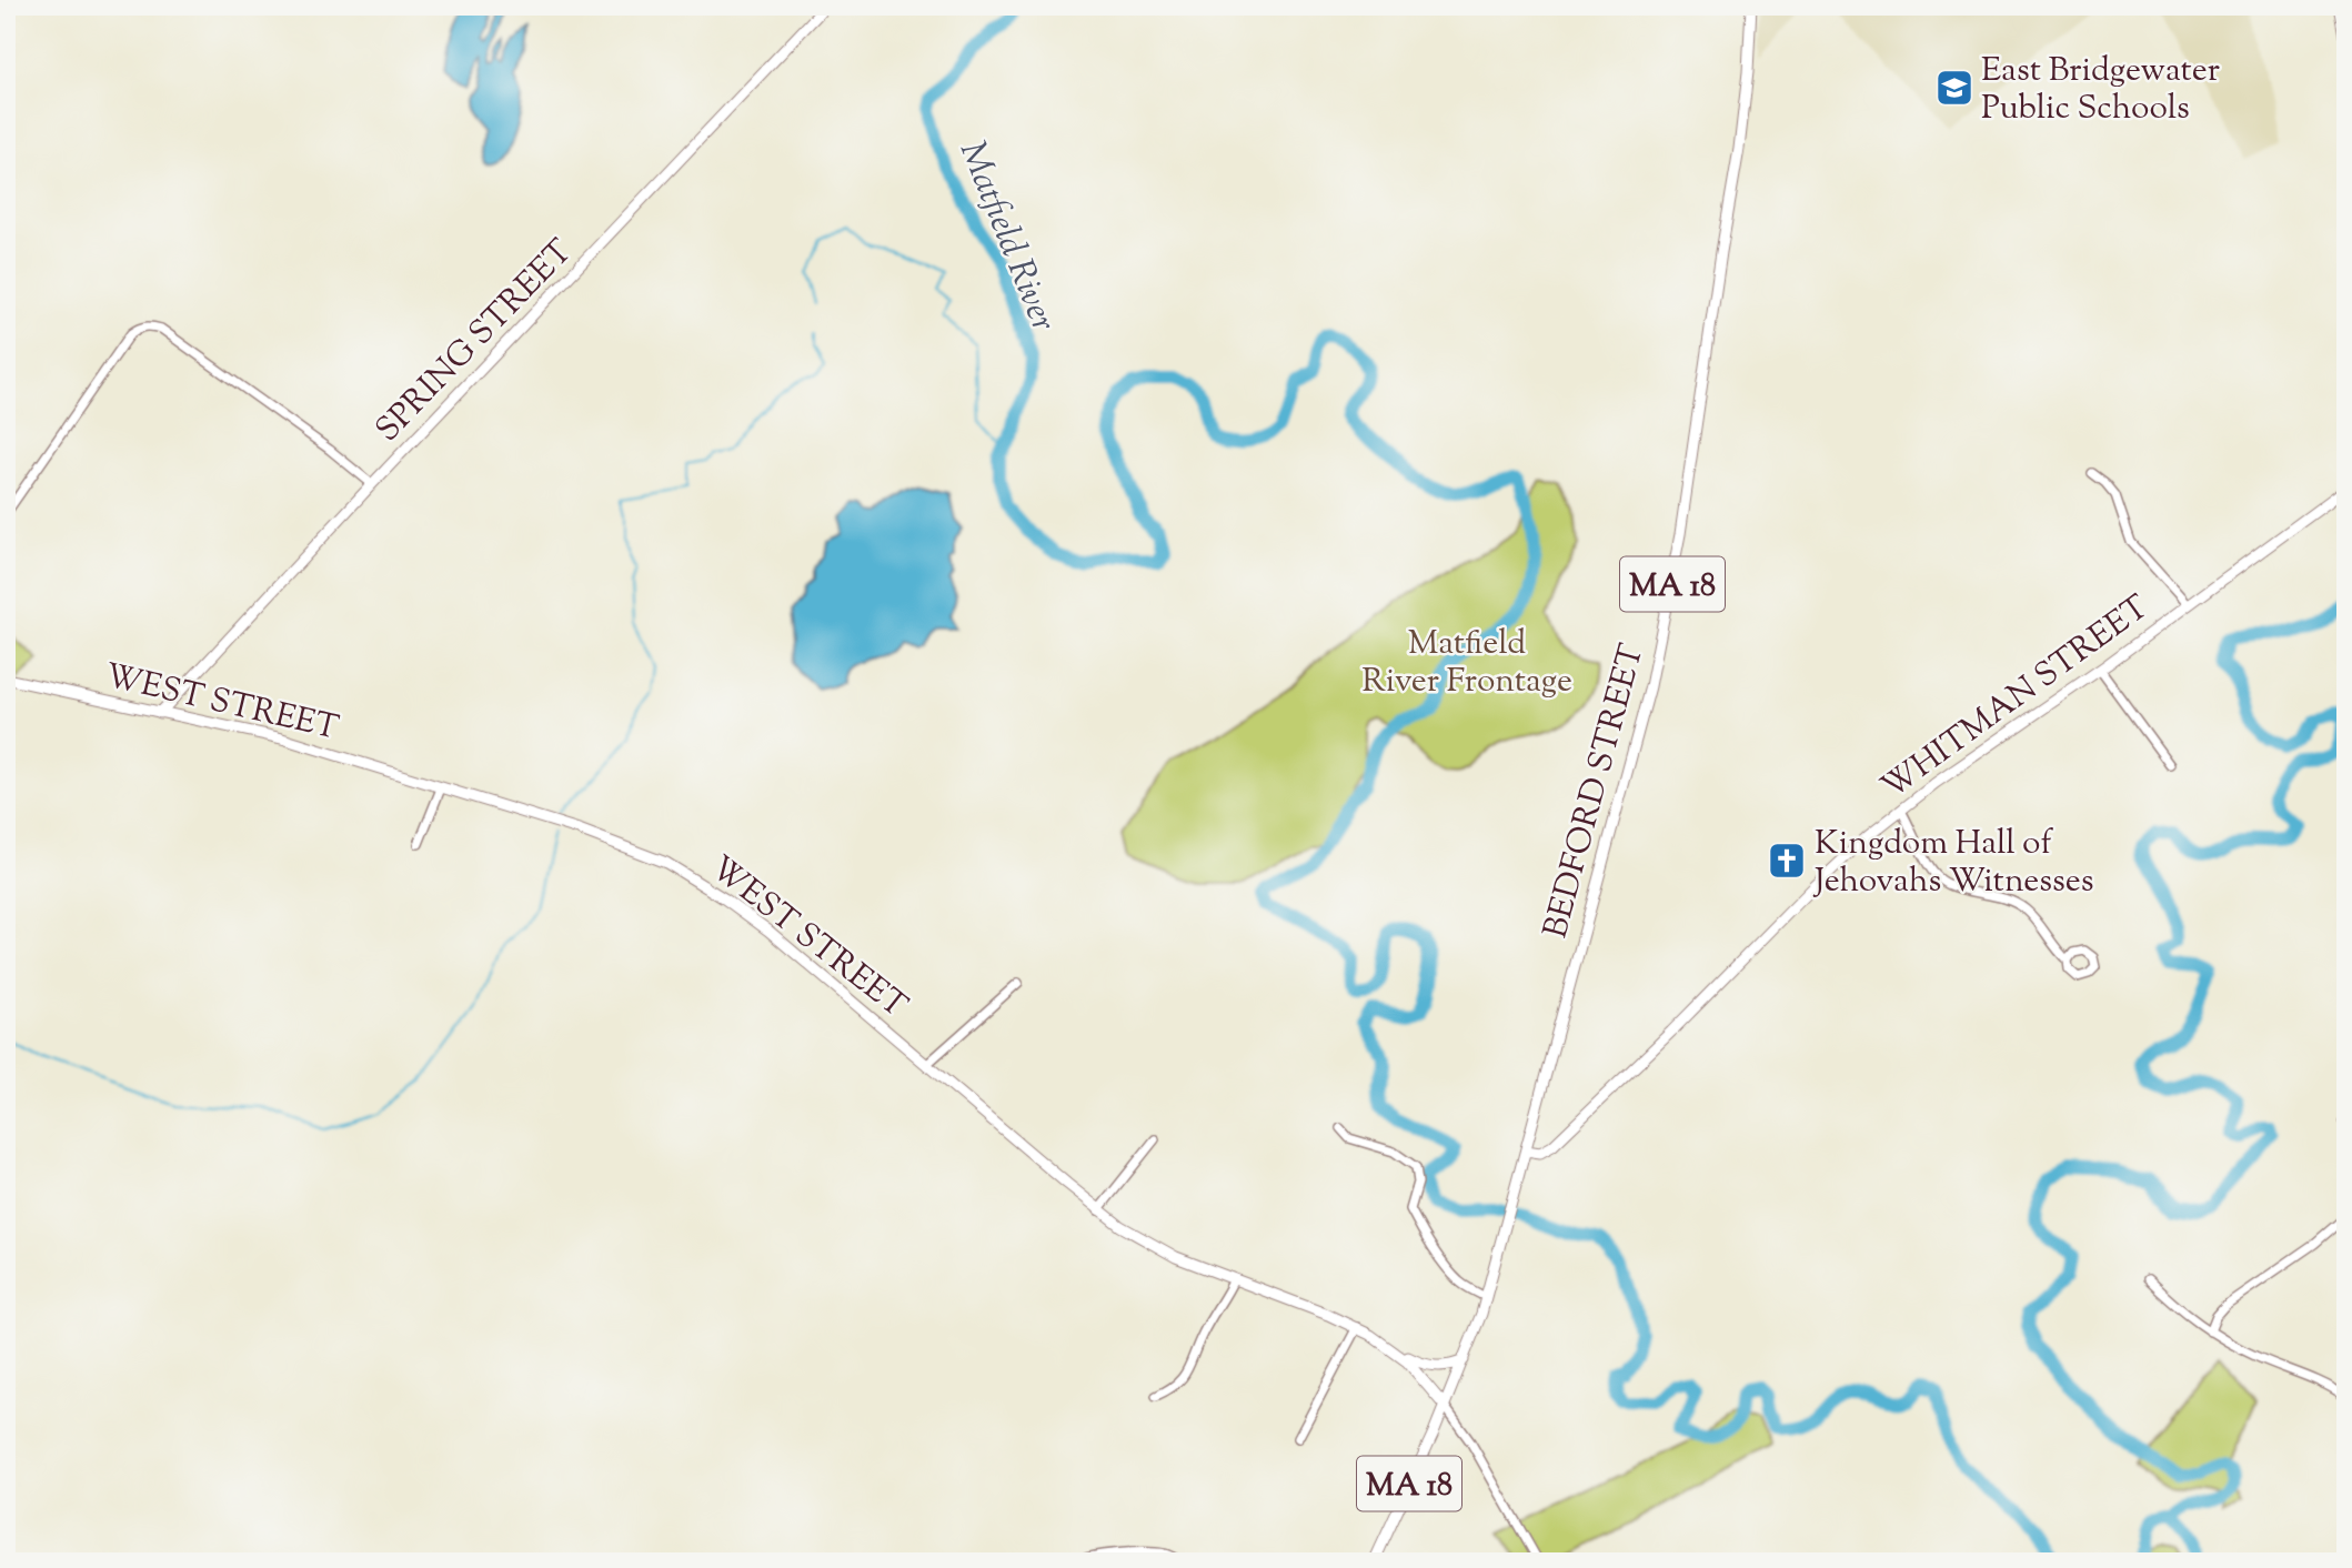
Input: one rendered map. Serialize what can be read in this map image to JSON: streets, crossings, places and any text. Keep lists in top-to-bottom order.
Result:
{
  "streets": {
    "main road": [
      "SPRING STREET",
      "MA 18",
      "WHITMAN STREET",
      "WEST STREET",
      "BEDFORD STREET"
    ]
  },
  "crossings": [
    ["SPRING STREET", "WEST STREET"],
    ["WHITMAN STREET", "BEDFORD STREET"],
    ["WEST STREET", "BEDFORD STREET"]
  ],
  "water": ["Matfield River"],
  "parks": ["Matfield River Frontage"],
  "places": {
    "school or university": ["East Bridgewater Public Schools"],
    "church": ["Kingdom Hall of Jehovahs Witnesses"]
  }
}
